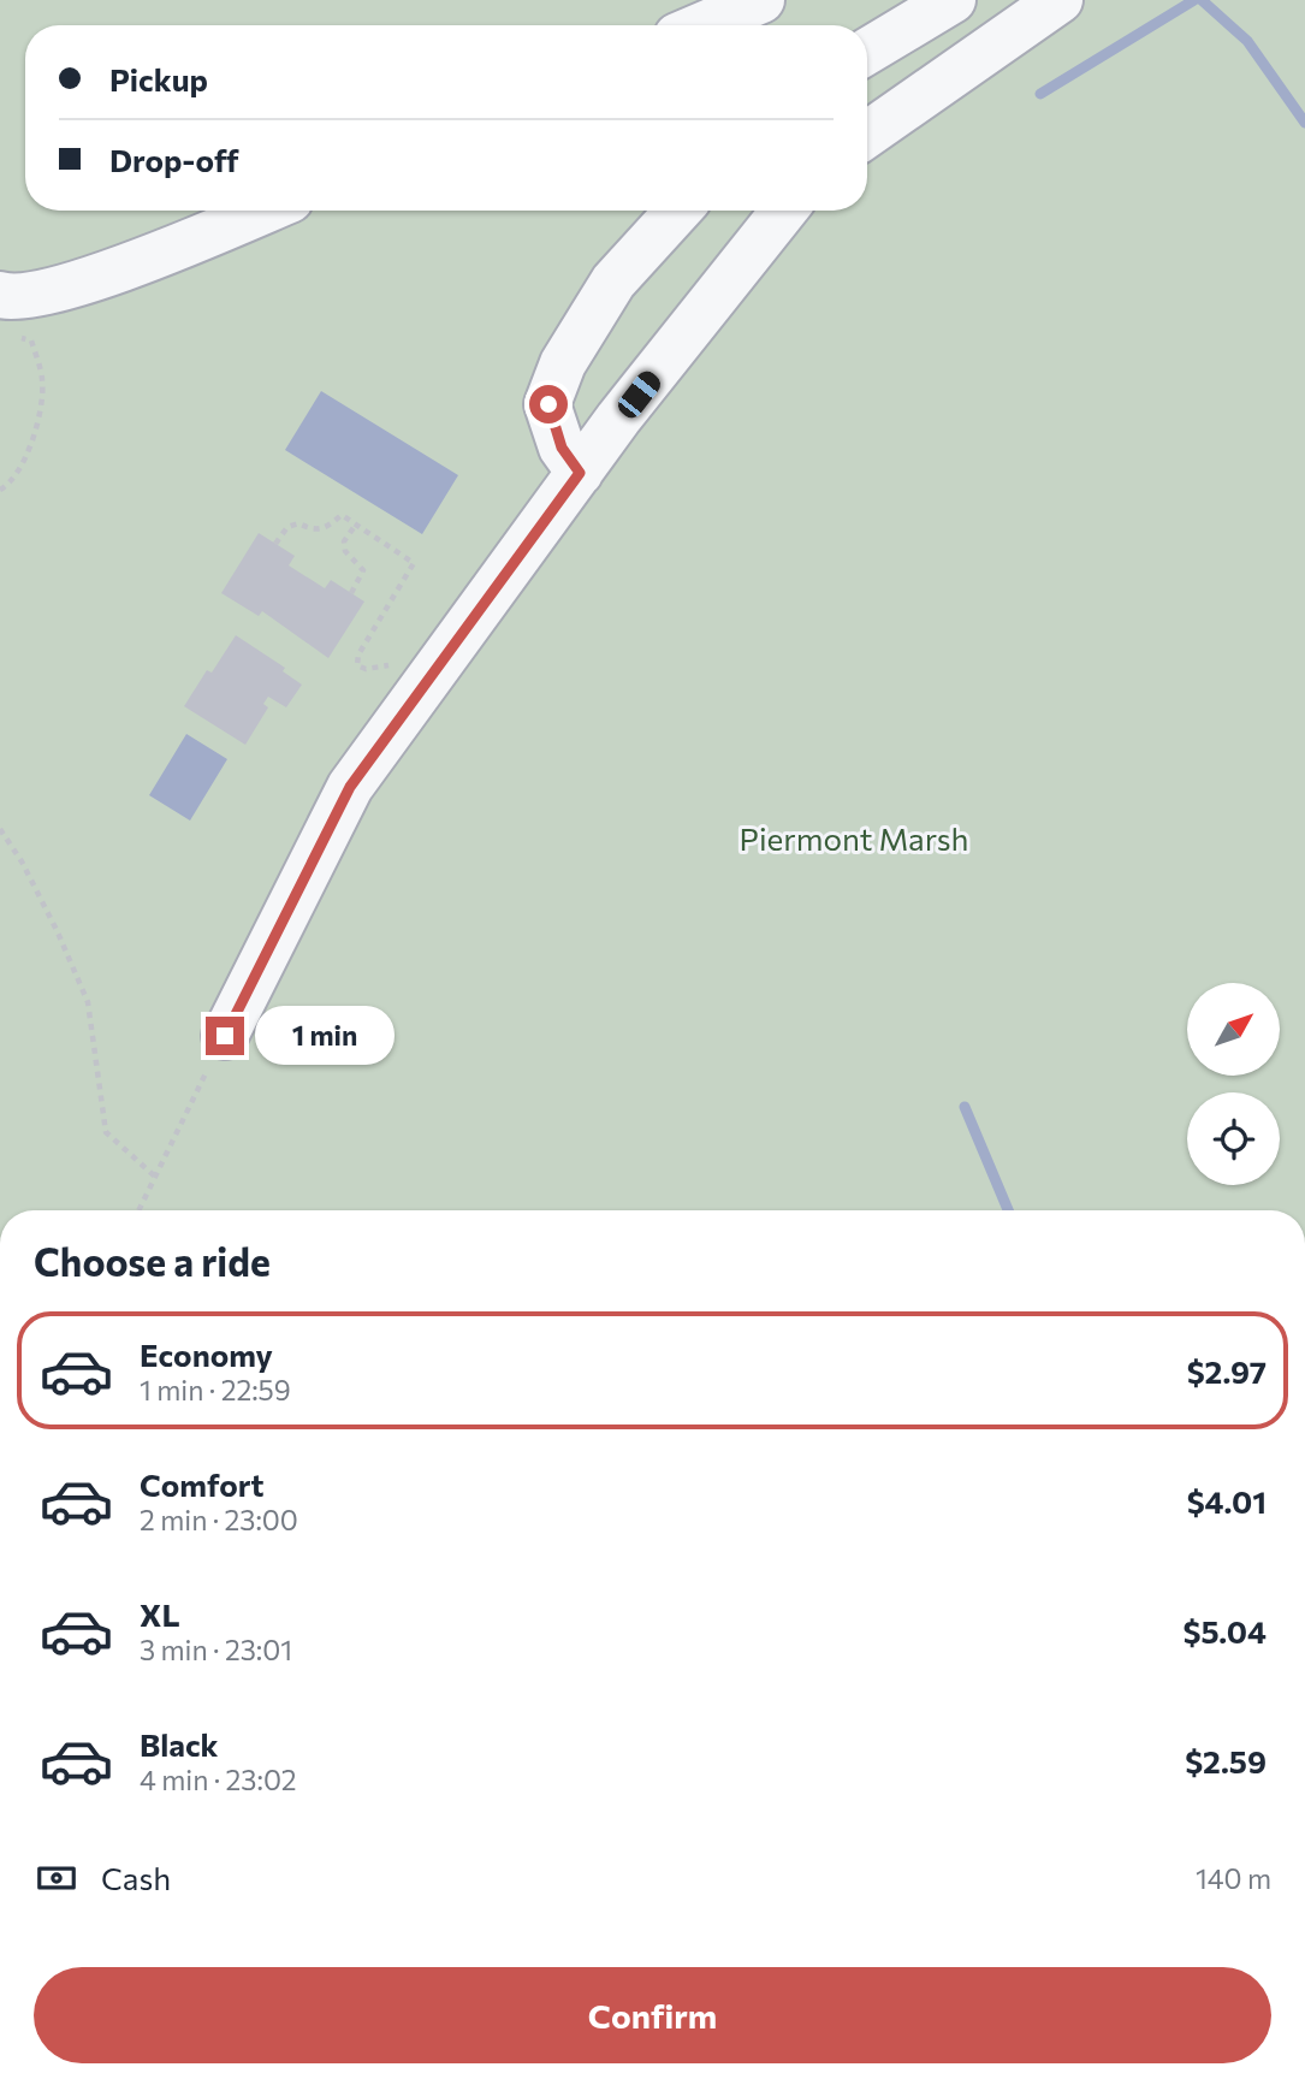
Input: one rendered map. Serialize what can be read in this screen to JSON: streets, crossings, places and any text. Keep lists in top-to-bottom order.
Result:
{
  "parks": ["Piermont Marsh"],
  "north": "top right",
  "page": {
    "banner": ["Pickup", "Drop-off"],
    "bubble": "1 min",
    "heading": "Choose a ride",
    "list": [
      {
        "name": "Economy",
        "note": "1 min · 22:59",
        "value": "$2.97"
      },
      {
        "name": "Comfort",
        "note": "2 min · 23:00",
        "value": "$4.01"
      },
      {
        "name": "XL",
        "note": "3 min · 23:01",
        "value": "$5.04"
      },
      {
        "name": "Black",
        "note": "4 min · 23:02",
        "value": "$2.59"
      }
    ],
    "pay": ["Cash", "140 m"],
    "buttons": "Confirm"
  }
}
